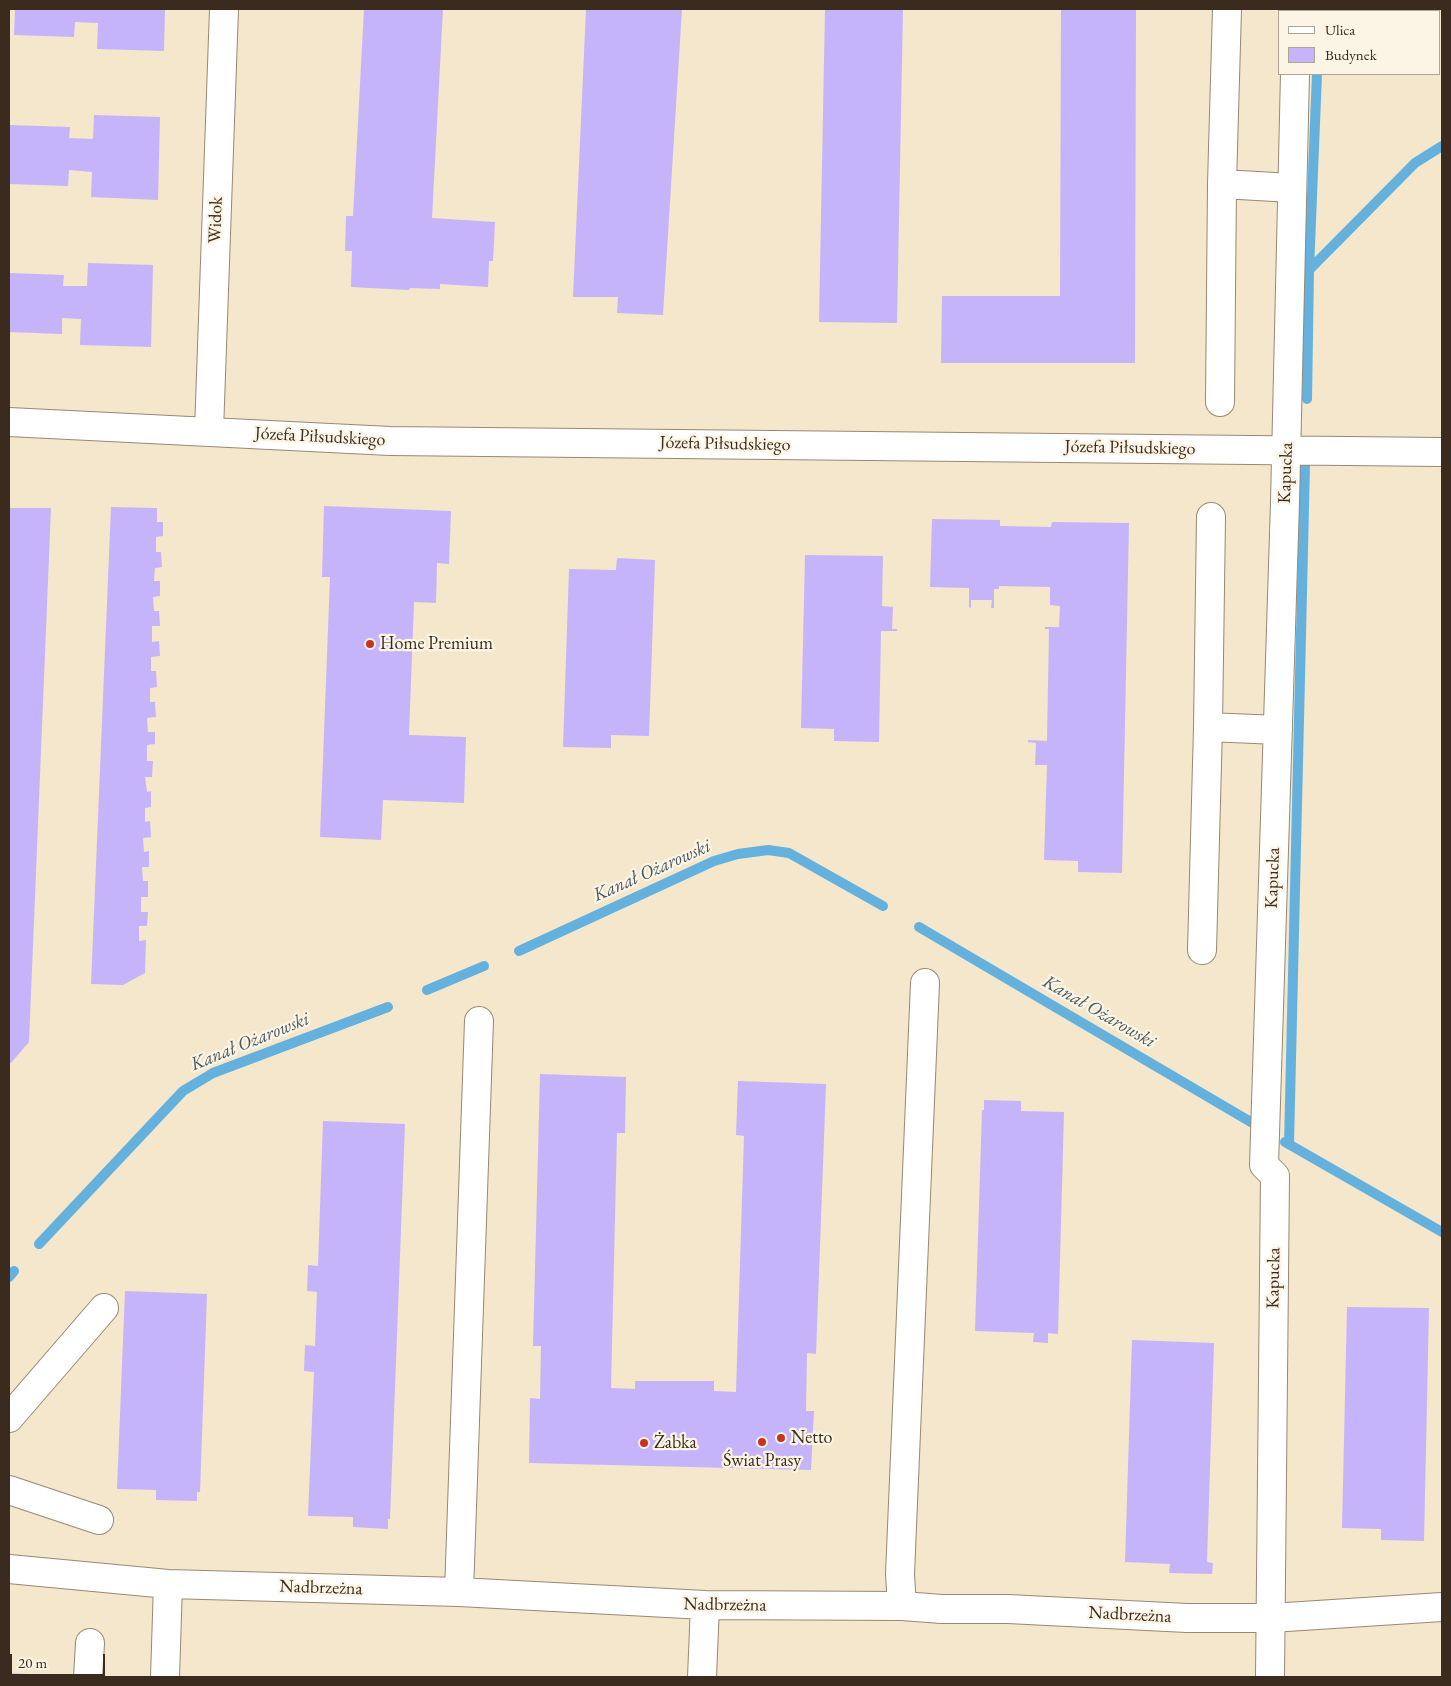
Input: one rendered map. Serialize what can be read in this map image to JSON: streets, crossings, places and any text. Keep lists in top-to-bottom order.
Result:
{
  "streets": {
    "street": [
      "Widok",
      "Józefa Piłsudskiego",
      "Kapucka",
      "Nadbrzeżna"
    ]
  },
  "crossings": [
    ["Widok", "Józefa Piłsudskiego"],
    ["Józefa Piłsudskiego", "Kapucka"],
    ["Kapucka", "Nadbrzeżna"]
  ],
  "water": ["Kanał Ożarowski"],
  "places": [
    "Home Premium",
    "Netto",
    "Świat Prasy",
    "Żabka"
  ],
  "legend": ["Ulica", "Budynek"],
  "scale_bar": "20 m"
}
